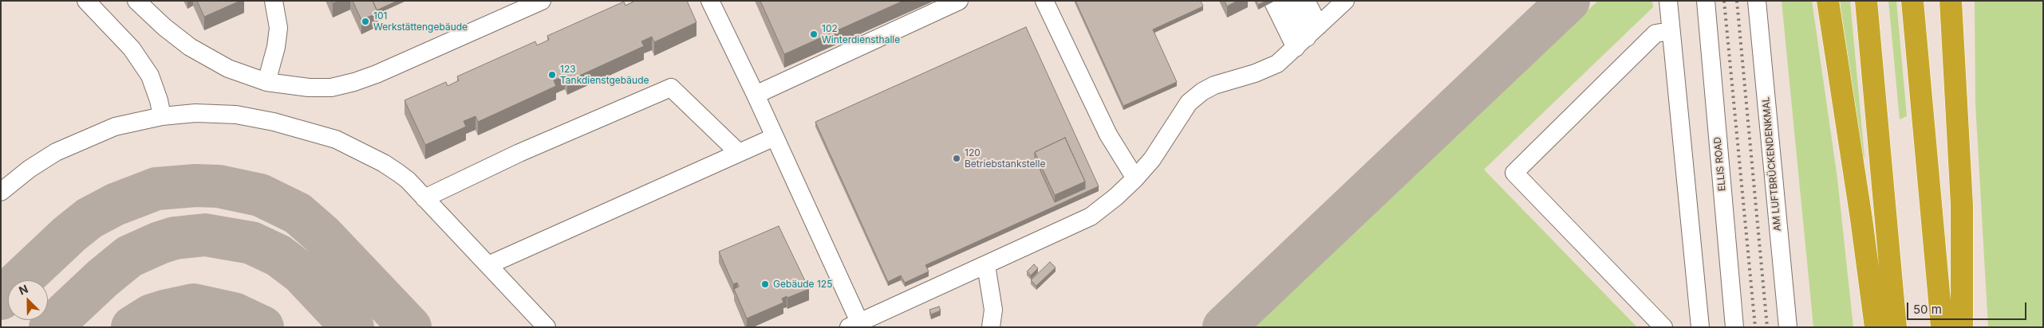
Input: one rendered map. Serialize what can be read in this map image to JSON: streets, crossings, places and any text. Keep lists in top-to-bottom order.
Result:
{
  "streets": {
    "street": ["ELLIS ROAD", "AM LUFTBRÜCKENDENKMAL"]
  },
  "places": [
    "101 Werkstättengebäude",
    "102 Winterdiensthalle",
    "123 Tankdienstgebäude",
    "120 Betriebstankstelle",
    "Gebäude 125"
  ],
  "scale_bar": "50 m",
  "north": "top left"
}
